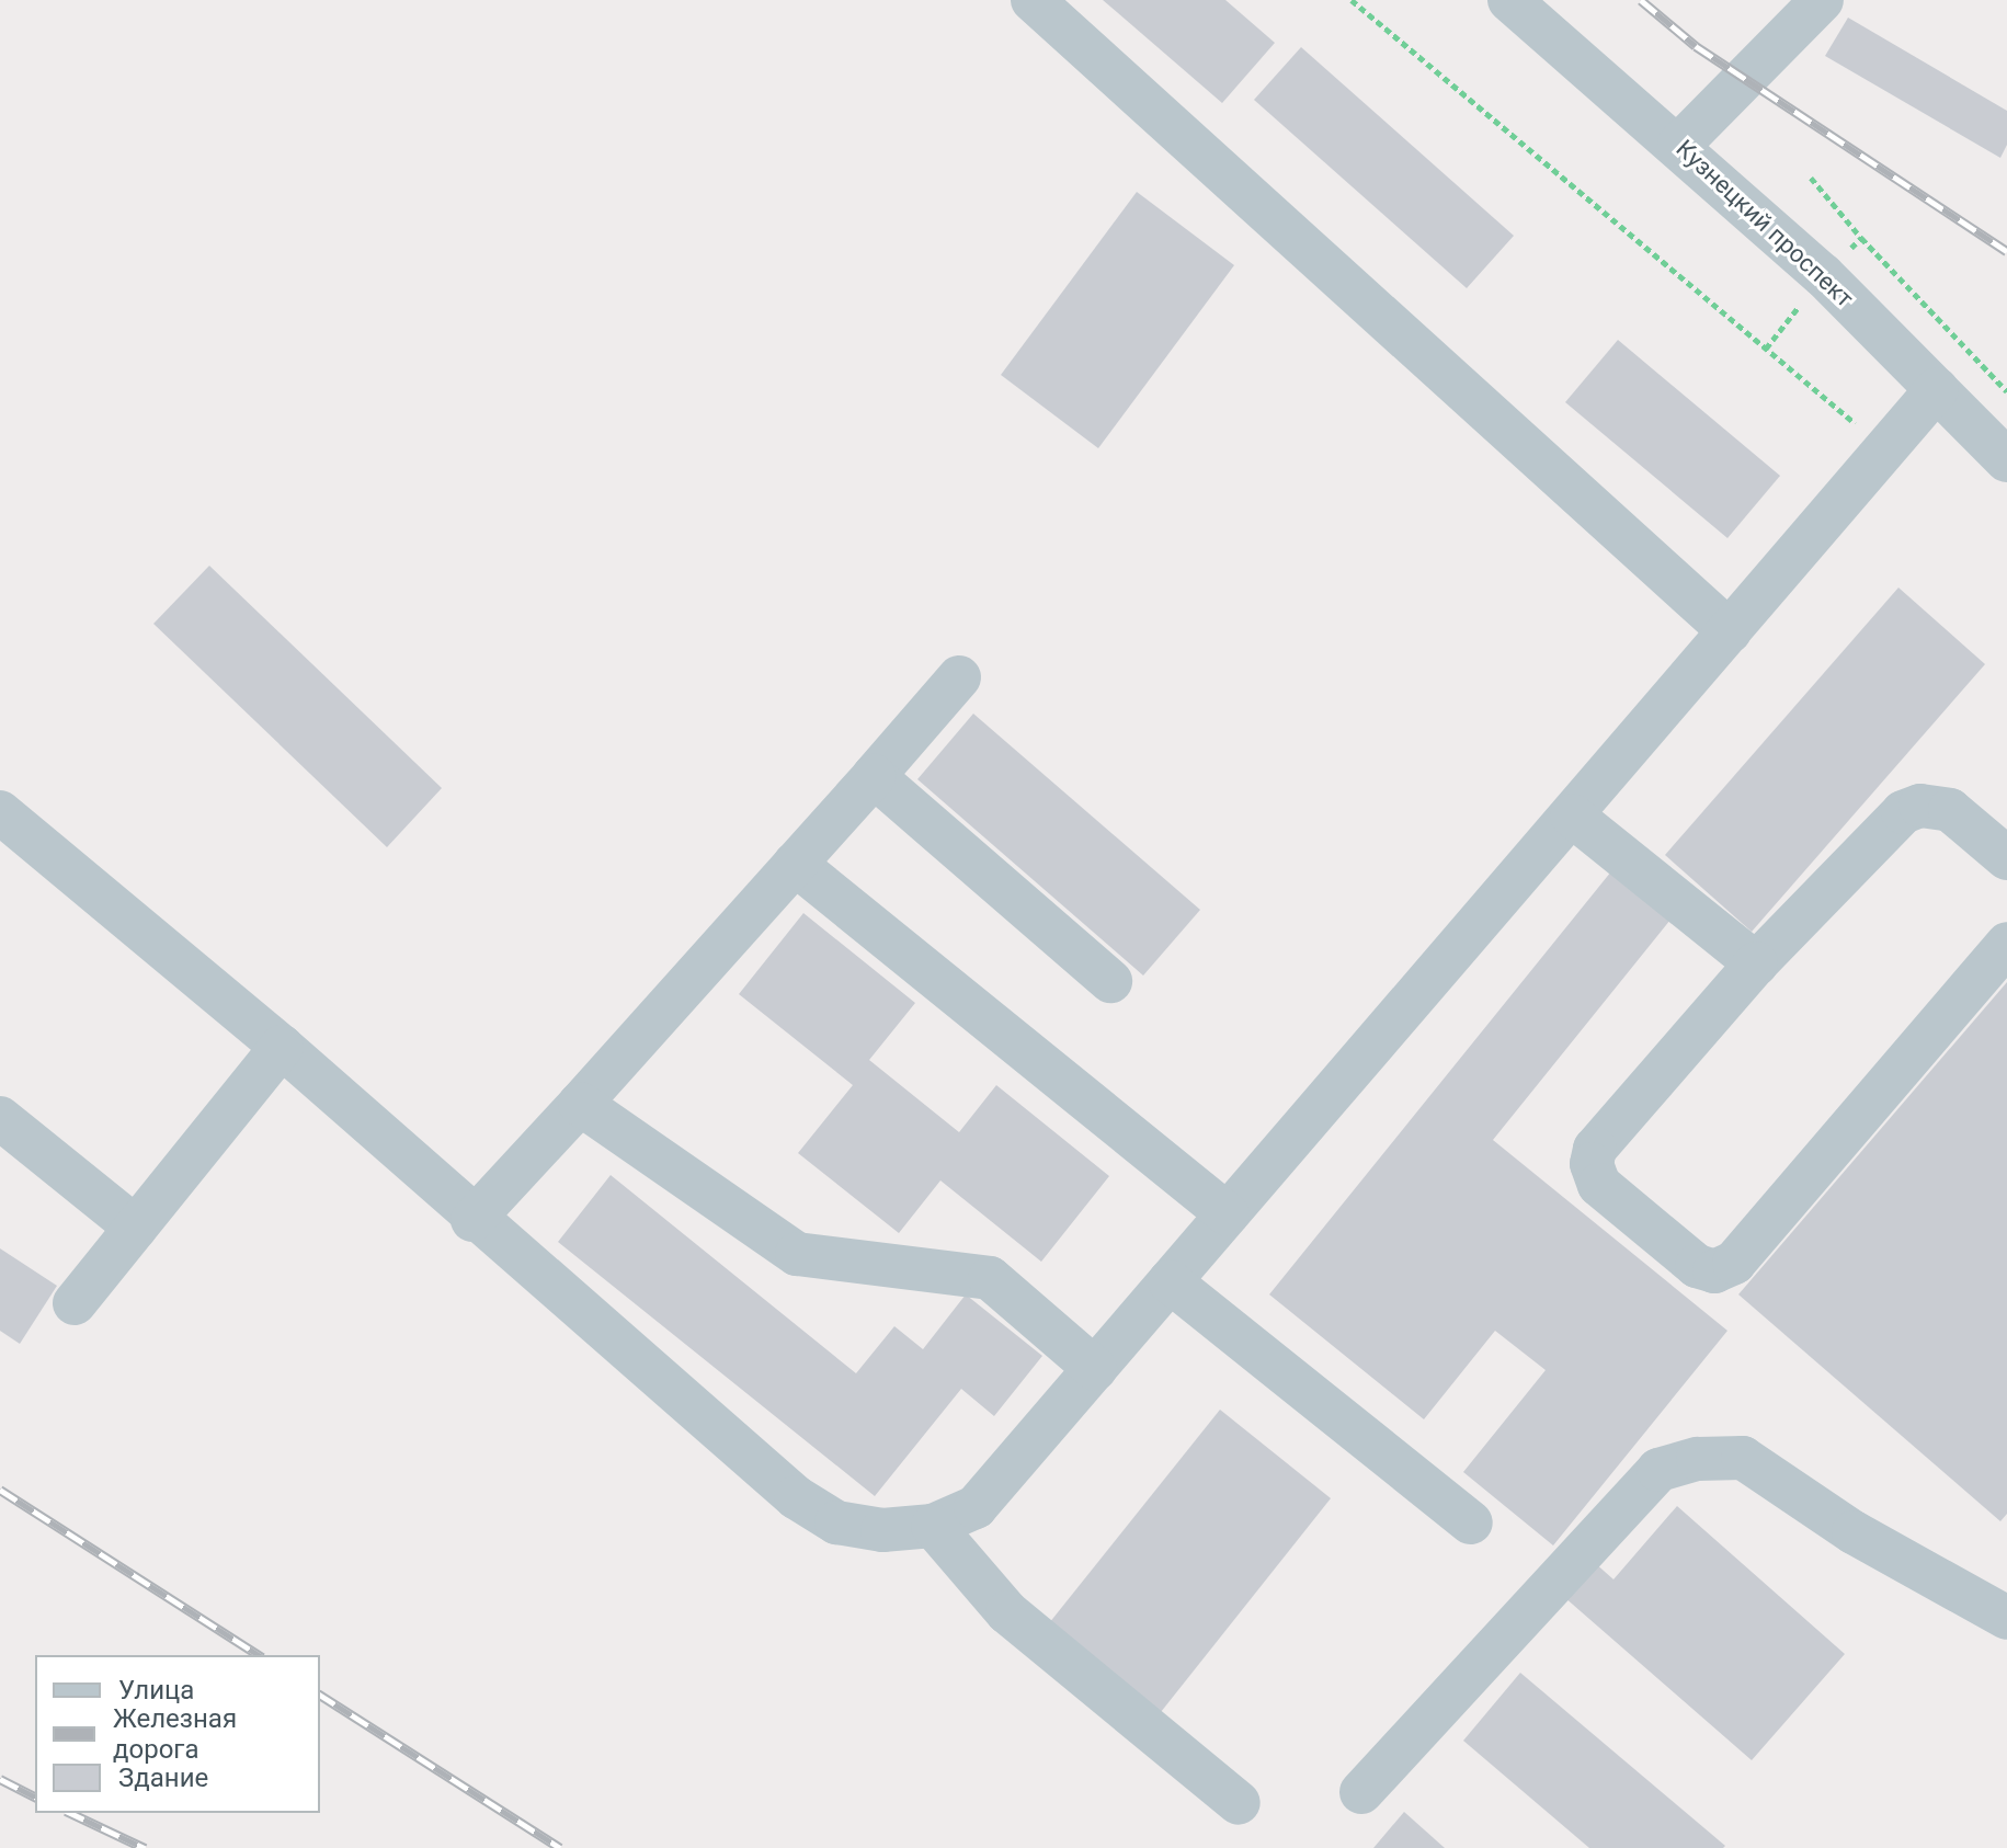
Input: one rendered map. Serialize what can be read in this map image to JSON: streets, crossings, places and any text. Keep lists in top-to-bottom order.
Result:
{
  "streets": {
    "street": ["Кузнецкий проспект"]
  },
  "legend": ["Улица", "Железная дорога", "Здание"]
}
